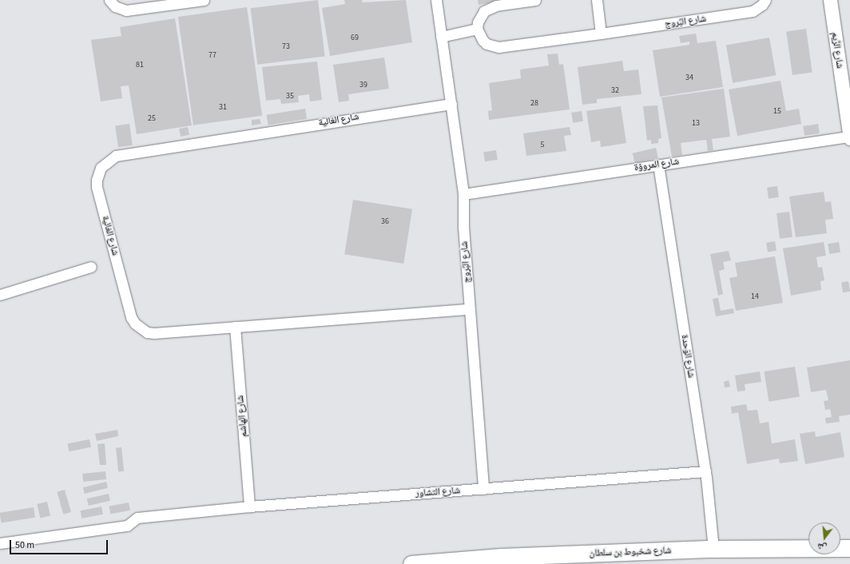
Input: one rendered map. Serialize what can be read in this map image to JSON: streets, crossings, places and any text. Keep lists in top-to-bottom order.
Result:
{
  "streets": {
    "main road": ["شارع شخبوط بن سلطان"],
    "street": [
      "شارع البُروج",
      "شارع الرِّيم",
      "شارع الغالية",
      "شارع المروؤة",
      "شارع الوَحدة",
      "شارع الهاشم",
      "شارع التشاور"
    ]
  },
  "crossings": [
    ["شارع البُروج", "شارع الغالية"],
    ["شارع البُروج", "شارع المروؤة"],
    ["شارع البُروج", "شارع التشاور"],
    ["شارع الرِّيم", "شارع المروؤة"],
    ["شارع الغالية", "شارع الهاشم"],
    ["شارع المروؤة", "شارع الوَحدة"],
    ["شارع الوَحدة", "شارع التشاور"],
    ["شارع الوَحدة", "شارع شخبوط بن سلطان"],
    ["شارع الهاشم", "شارع التشاور"]
  ],
  "house_numbers": [
    "69",
    "73",
    "77",
    "81",
    "34",
    "39",
    "32",
    "35",
    "28",
    "31",
    "15",
    "25",
    "13",
    "5",
    "36",
    "14"
  ],
  "scale_bar": "50 m",
  "north": "bottom"
}
